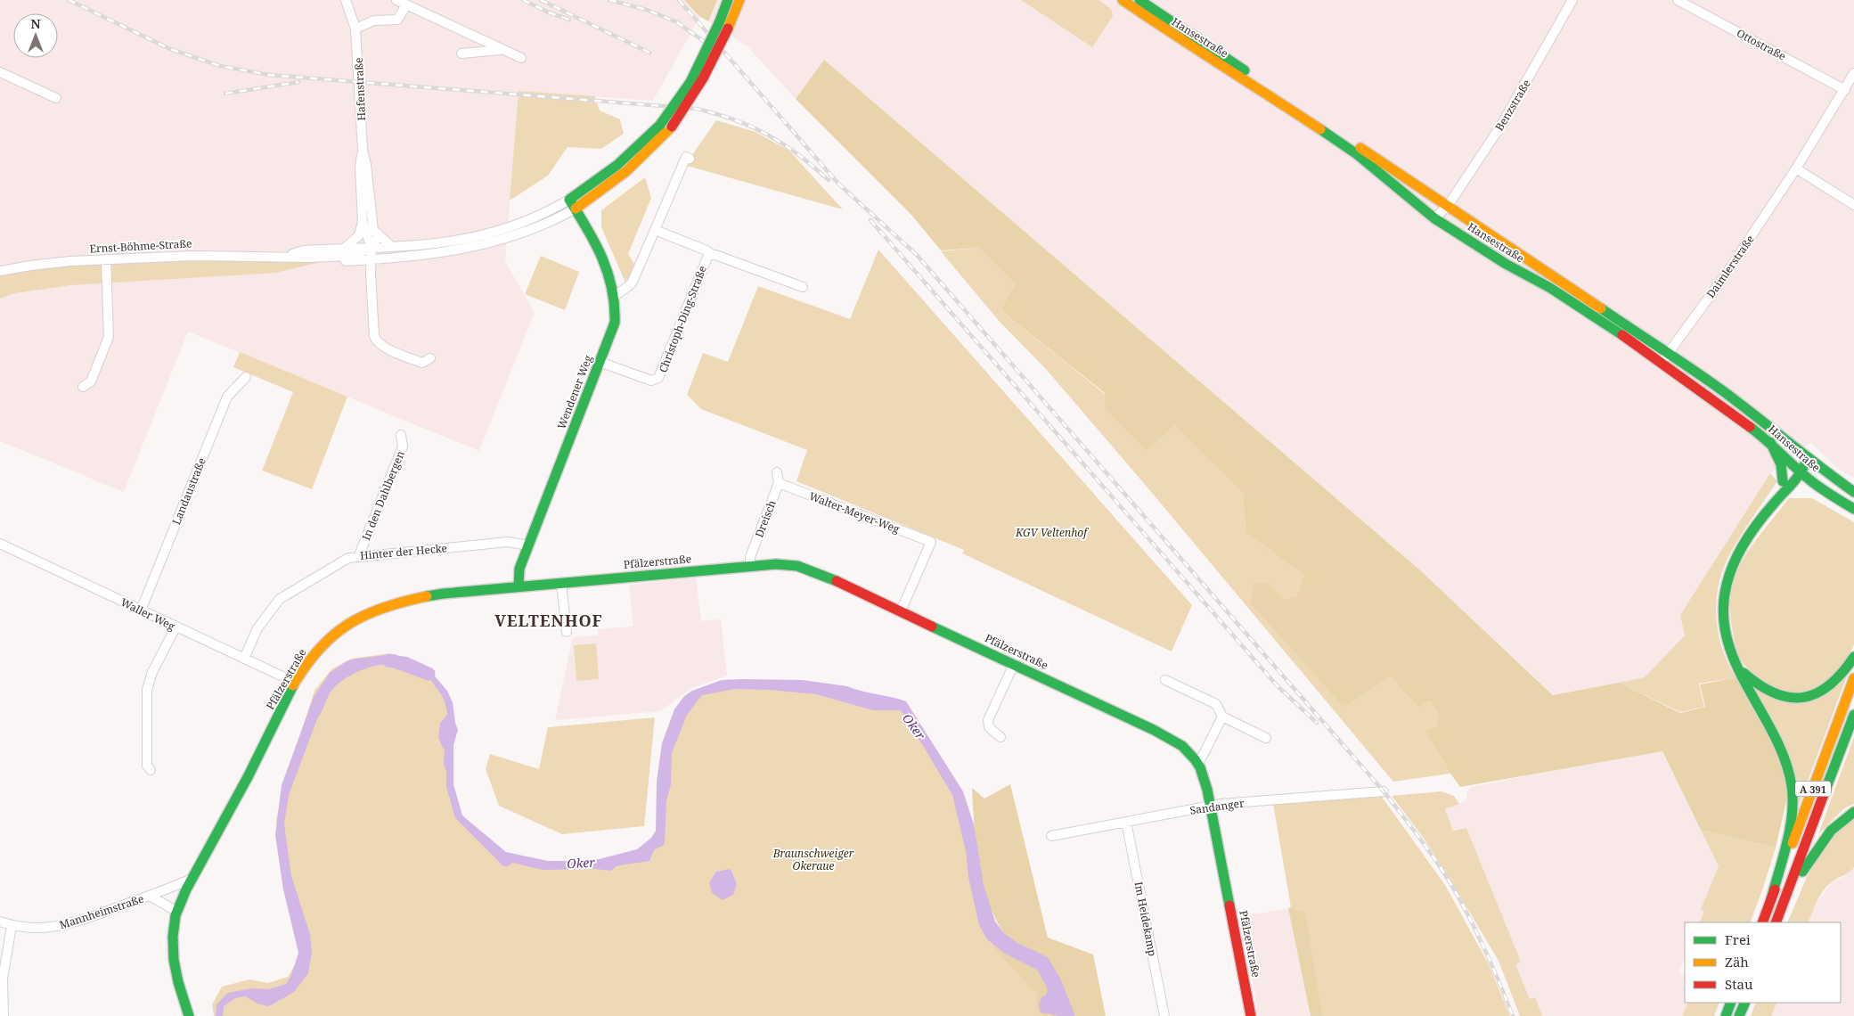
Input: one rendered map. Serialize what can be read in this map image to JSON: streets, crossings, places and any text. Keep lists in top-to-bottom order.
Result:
{
  "streets": {
    "main road": [
      "Hansestraße",
      "Ernst-Böhme-Straße",
      "Wendener Weg",
      "Pfälzerstraße",
      "A 391"
    ],
    "street": [
      "Ottostraße",
      "Hafenstraße",
      "Benzstraße",
      "Daimlerstraße",
      "Christoph-Ding-Straße",
      "Landaustraße",
      "In den Dahlbergen",
      "Walter-Meyer-Weg",
      "Dreisch",
      "Hinter der Hecke",
      "Waller Weg",
      "Sandanger",
      "Mannheimstraße",
      "Im Heidekamp"
    ]
  },
  "crossings": [
    ["Hansestraße", "Benzstraße"],
    ["Hansestraße", "Daimlerstraße"],
    ["Ottostraße", "Daimlerstraße"],
    ["Hafenstraße", "Ernst-Böhme-Straße"],
    ["Ernst-Böhme-Straße", "Wendener Weg"],
    ["Christoph-Ding-Straße", "Wendener Weg"],
    ["Wendener Weg", "Hinter der Hecke"],
    ["Wendener Weg", "Pfälzerstraße"],
    ["Landaustraße", "Waller Weg"],
    ["In den Dahlbergen", "Hinter der Hecke"],
    ["Walter-Meyer-Weg", "Dreisch"],
    ["Walter-Meyer-Weg", "Pfälzerstraße"],
    ["Dreisch", "Pfälzerstraße"],
    ["Hinter der Hecke", "Waller Weg"],
    ["Pfälzerstraße", "Waller Weg"],
    ["Pfälzerstraße", "Sandanger"],
    ["Pfälzerstraße", "Mannheimstraße"],
    ["Sandanger", "Im Heidekamp"]
  ],
  "districts": ["VELTENHOF"],
  "water": ["Oker"],
  "parks": ["KGV Veltenhof", "Braunschweiger Okeraue"],
  "legend": ["Frei", "Zäh", "Stau"],
  "north": "top"
}
